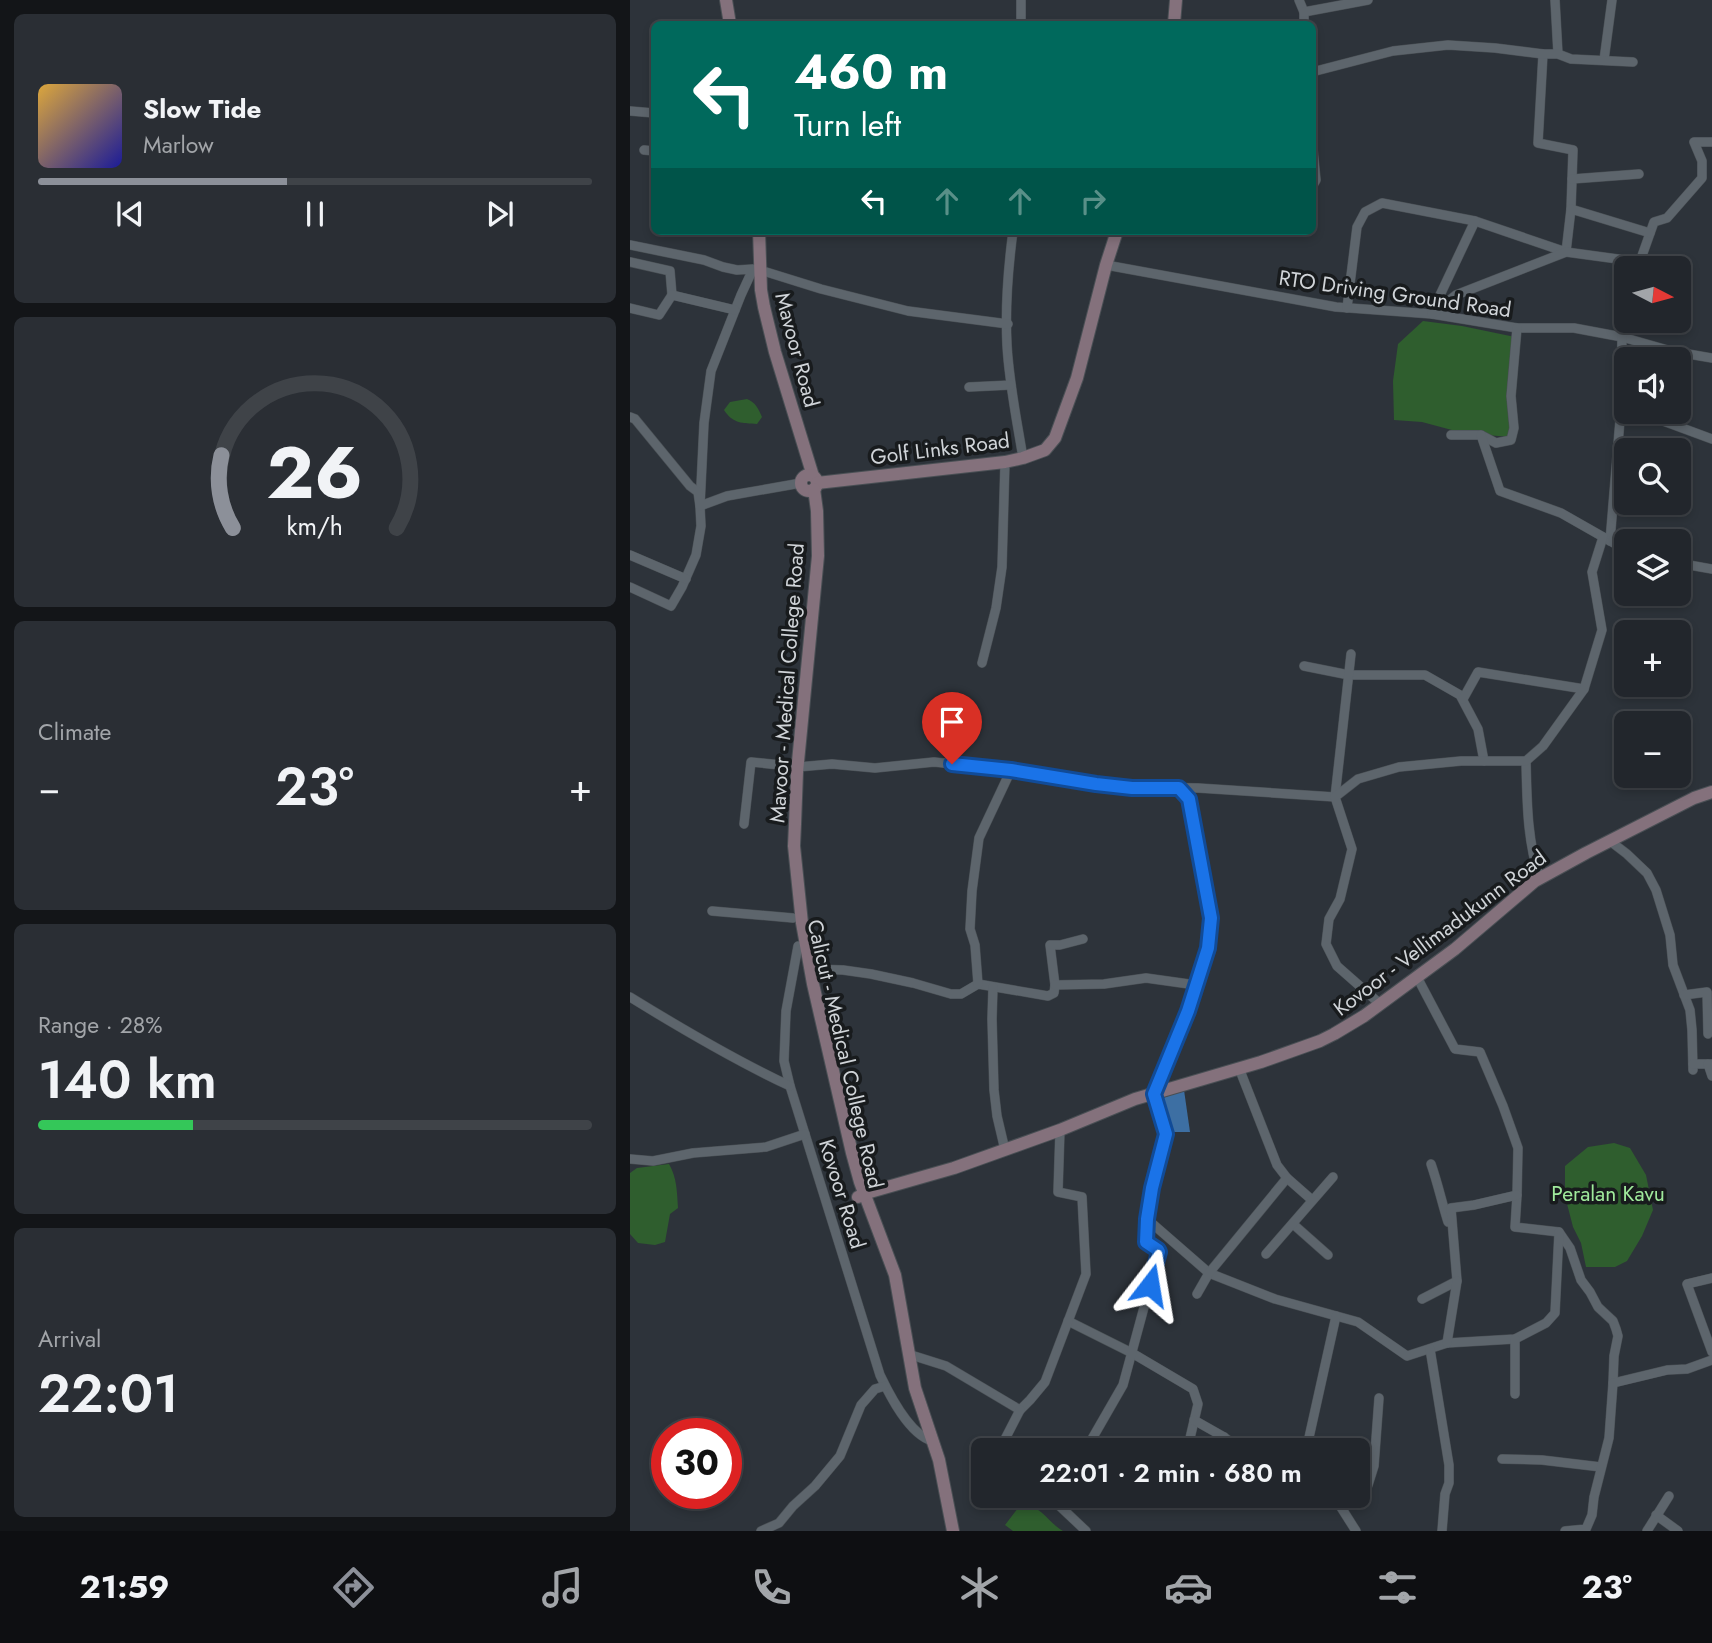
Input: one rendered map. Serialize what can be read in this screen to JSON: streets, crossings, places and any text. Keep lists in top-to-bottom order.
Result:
{
  "streets": {
    "main road": [
      "Mavoor Road",
      "Golf Links Road",
      "Mavoor - Medical College Road",
      "Kovoor - Vellimadukunn Road",
      "Calicut - Medical College Road"
    ],
    "street": ["RTO Driving Ground Road", "Kovoor Road"]
  },
  "crossings": [
    ["RTO Driving Ground Road", "Golf Links Road"],
    ["Mavoor Road", "Golf Links Road"],
    ["Mavoor Road", "Mavoor - Medical College Road"],
    ["Golf Links Road", "Mavoor - Medical College Road"],
    ["Mavoor - Medical College Road", "Kovoor - Vellimadukunn Road"],
    ["Mavoor - Medical College Road", "Calicut - Medical College Road"],
    ["Mavoor - Medical College Road", "Kovoor Road"],
    ["Kovoor - Vellimadukunn Road", "Calicut - Medical College Road"],
    ["Calicut - Medical College Road", "Kovoor Road"]
  ],
  "parks": ["Peralan Kavu"],
  "north": "right",
  "page": {
    "turn": ["460 m", "Turn left"],
    "song": ["Slow Tide", "Marlow"],
    "map_buttons": ["+", "−"],
    "tile": [
      "Climate",
      ["Range · 28%", "140 km"],
      ["Arrival", "22:01"]
    ],
    "heat": ["−", "23°", "+"],
    "limit": "30",
    "trip": "22:01 · 2 min · 680 m",
    "tabs": ["21:59", "23°"],
    "gauge": ["26", "km/h"]
  }
}
